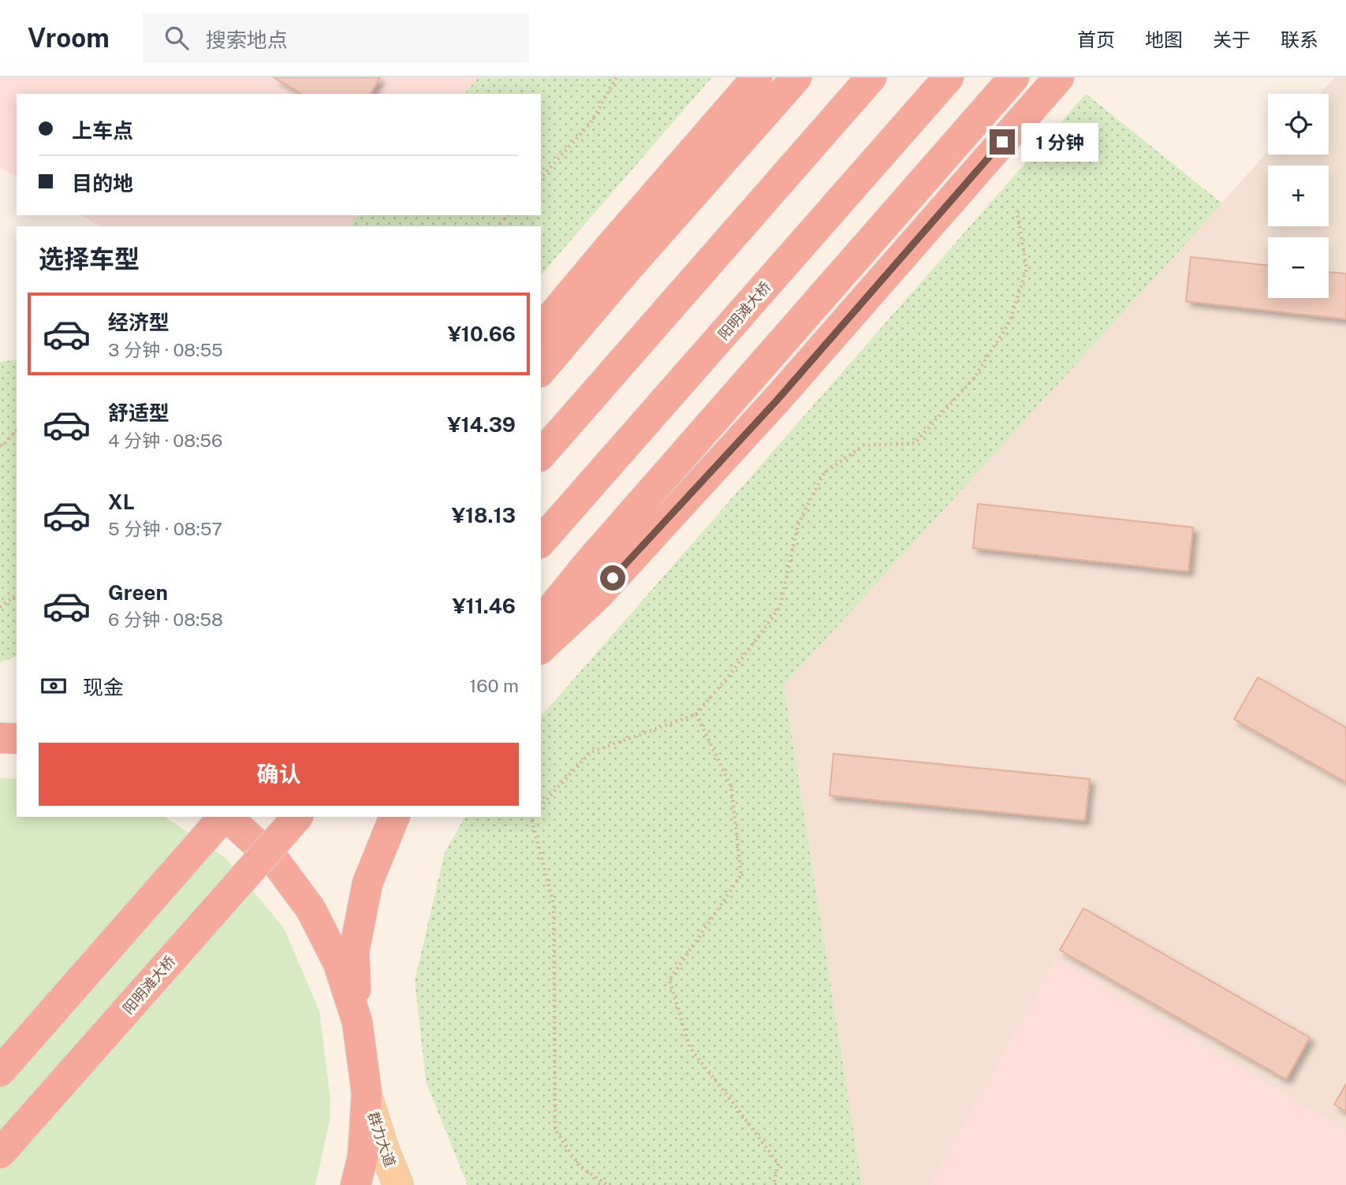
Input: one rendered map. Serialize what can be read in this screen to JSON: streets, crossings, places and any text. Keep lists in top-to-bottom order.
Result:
{
  "streets": {
    "highway": ["阳明滩大桥"],
    "main road": ["群力大道"]
  },
  "page": {
    "header": "Vroom",
    "search": "搜索地点",
    "nav": [
      "首页",
      "地图",
      "关于",
      "联系"
    ],
    "map_buttons": ["+", "−"],
    "banner": ["上车点", "目的地"],
    "bubble": "1 分钟",
    "heading": "选择车型",
    "list": [
      {
        "name": "经济型",
        "note": "3 分钟 · 08:55",
        "value": "¥10.66"
      },
      {
        "name": "舒适型",
        "note": "4 分钟 · 08:56",
        "value": "¥14.39"
      },
      {
        "name": "XL",
        "note": "5 分钟 · 08:57",
        "value": "¥18.13"
      },
      {
        "name": "Green",
        "note": "6 分钟 · 08:58",
        "value": "¥11.46"
      }
    ],
    "pay": ["现金", "160 m"],
    "buttons": "确认"
  }
}
